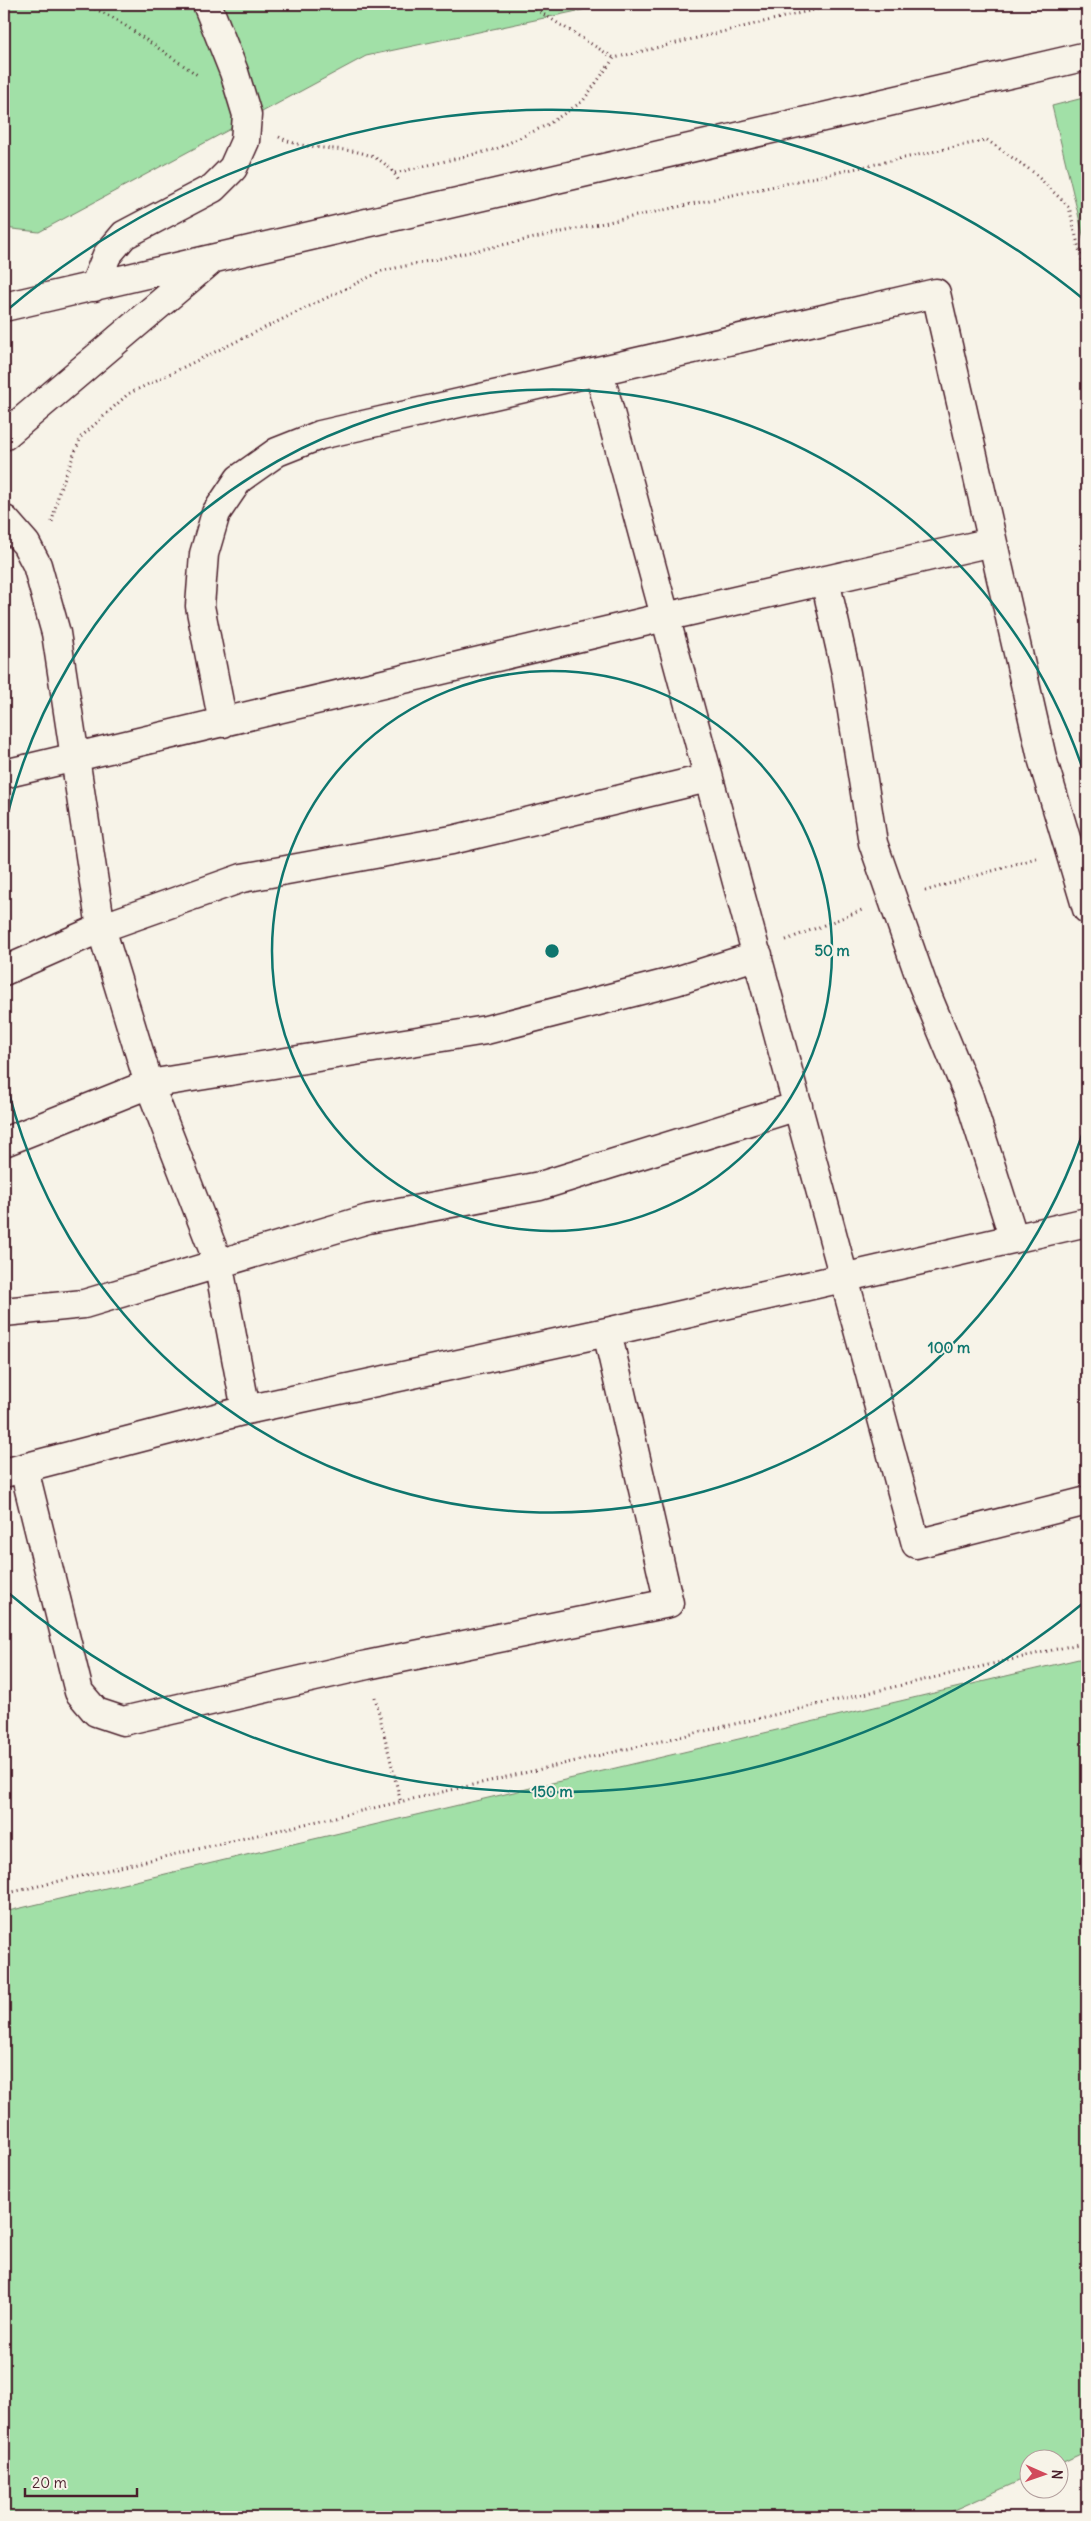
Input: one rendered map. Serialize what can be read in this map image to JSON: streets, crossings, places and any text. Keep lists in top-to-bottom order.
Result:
{
  "scale_bar": "20 m",
  "north": "right",
  "rings": ["50 m", "100 m", "150 m"]
}
